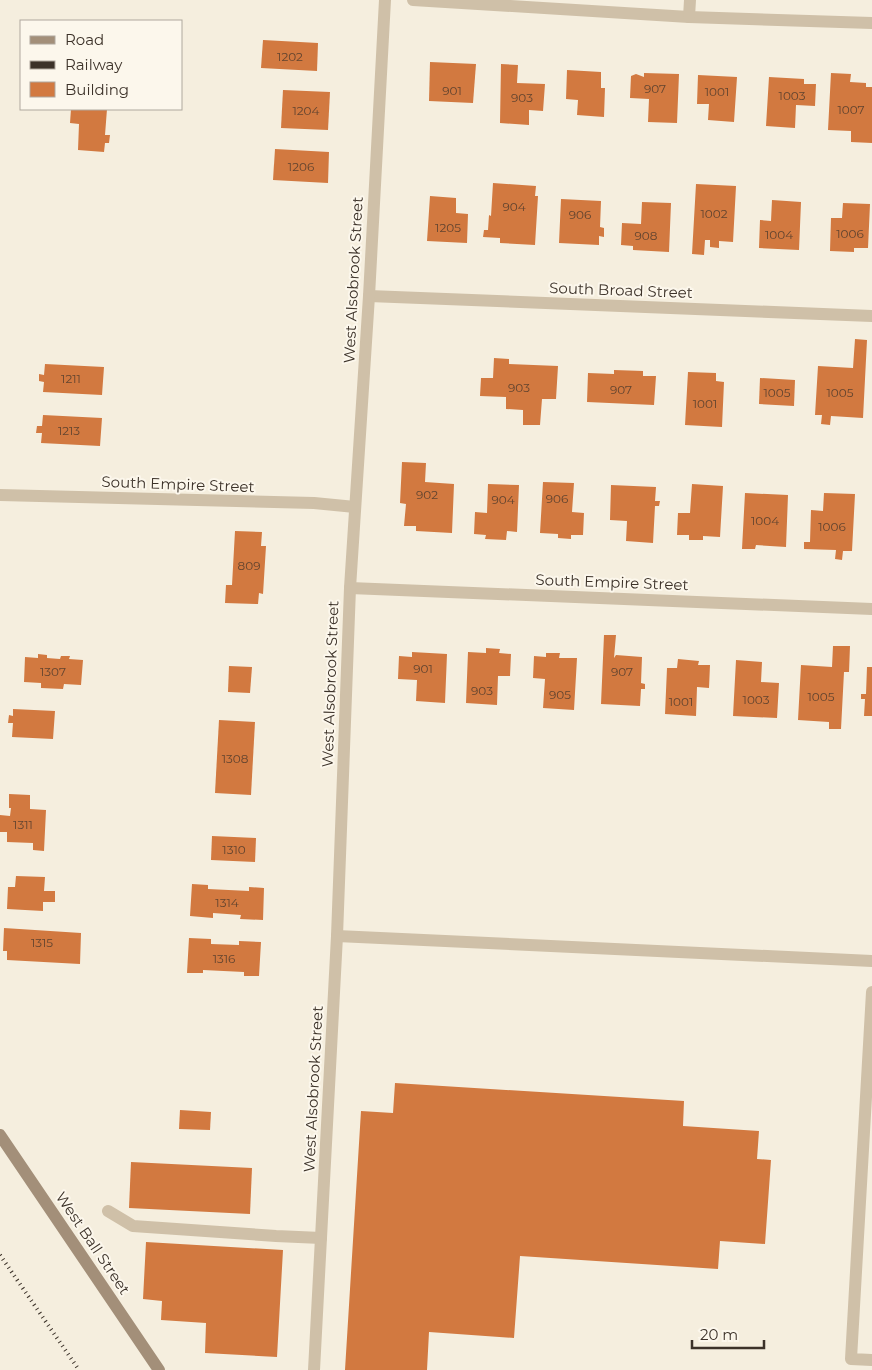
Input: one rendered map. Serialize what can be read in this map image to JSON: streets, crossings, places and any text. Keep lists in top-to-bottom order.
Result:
{
  "streets": {
    "street": [
      "West Alsobrook Street",
      "South Broad Street",
      "South Empire Street",
      "West Ball Street"
    ]
  },
  "crossings": [
    ["West Alsobrook Street", "South Broad Street"],
    ["West Alsobrook Street", "South Empire Street"]
  ],
  "house_numbers": [
    "1202",
    "907",
    "901",
    "1001",
    "1003",
    "903",
    "1007",
    "1204",
    "1206",
    "904",
    "1002",
    "906",
    "1205",
    "1006",
    "1004",
    "908",
    "1211",
    "903",
    "907",
    "1005",
    "1005",
    "1001",
    "1213",
    "902",
    "906",
    "904",
    "1004",
    "1006",
    "809",
    "901",
    "1307",
    "907",
    "903",
    "905",
    "1005",
    "1003",
    "1001",
    "1308",
    "1311",
    "1310",
    "1314",
    "1315",
    "1316"
  ],
  "legend": ["Road", "Railway", "Building"],
  "scale_bar": "20 m"
}
